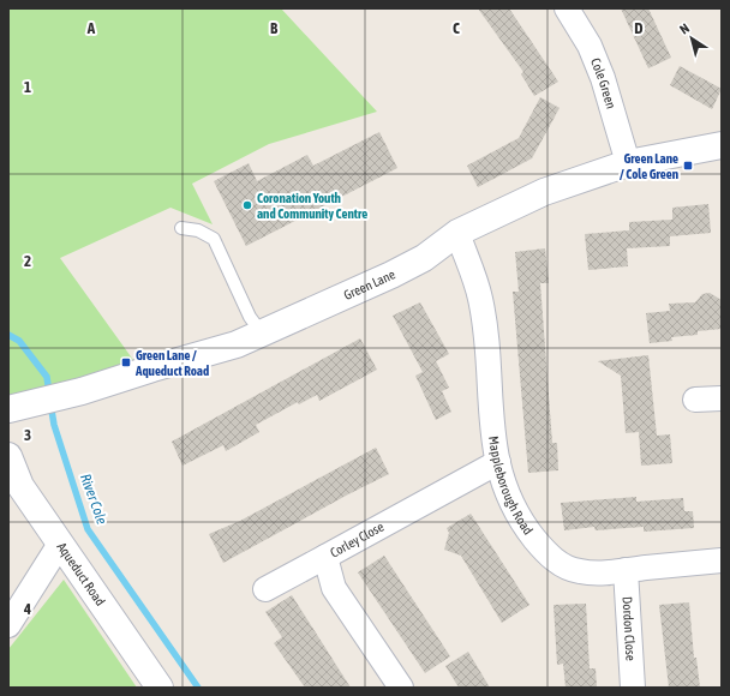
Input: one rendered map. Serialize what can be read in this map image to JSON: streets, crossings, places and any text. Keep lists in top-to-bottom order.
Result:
{
  "streets": {
    "street": [
      "Cole Green",
      "Green Lane",
      "Mappleborough Road",
      "Corley Close",
      "Aqueduct Road",
      "Dordon Close"
    ]
  },
  "crossings": [
    ["Cole Green", "Green Lane"],
    ["Green Lane", "Mappleborough Road"],
    ["Mappleborough Road", "Corley Close"],
    ["Mappleborough Road", "Dordon Close"]
  ],
  "water": ["River Cole"],
  "places": {
    "transit": ["Green Lane / Cole Green", "Green Lane / Aqueduct Road"],
    "other": ["Coronation Youth and Community Centre"]
  },
  "north": "top left",
  "grid": {
    "columns": [
      "A",
      "B",
      "C",
      "D"
    ],
    "rows": [
      "1",
      "2",
      "3",
      "4"
    ]
  }
}
